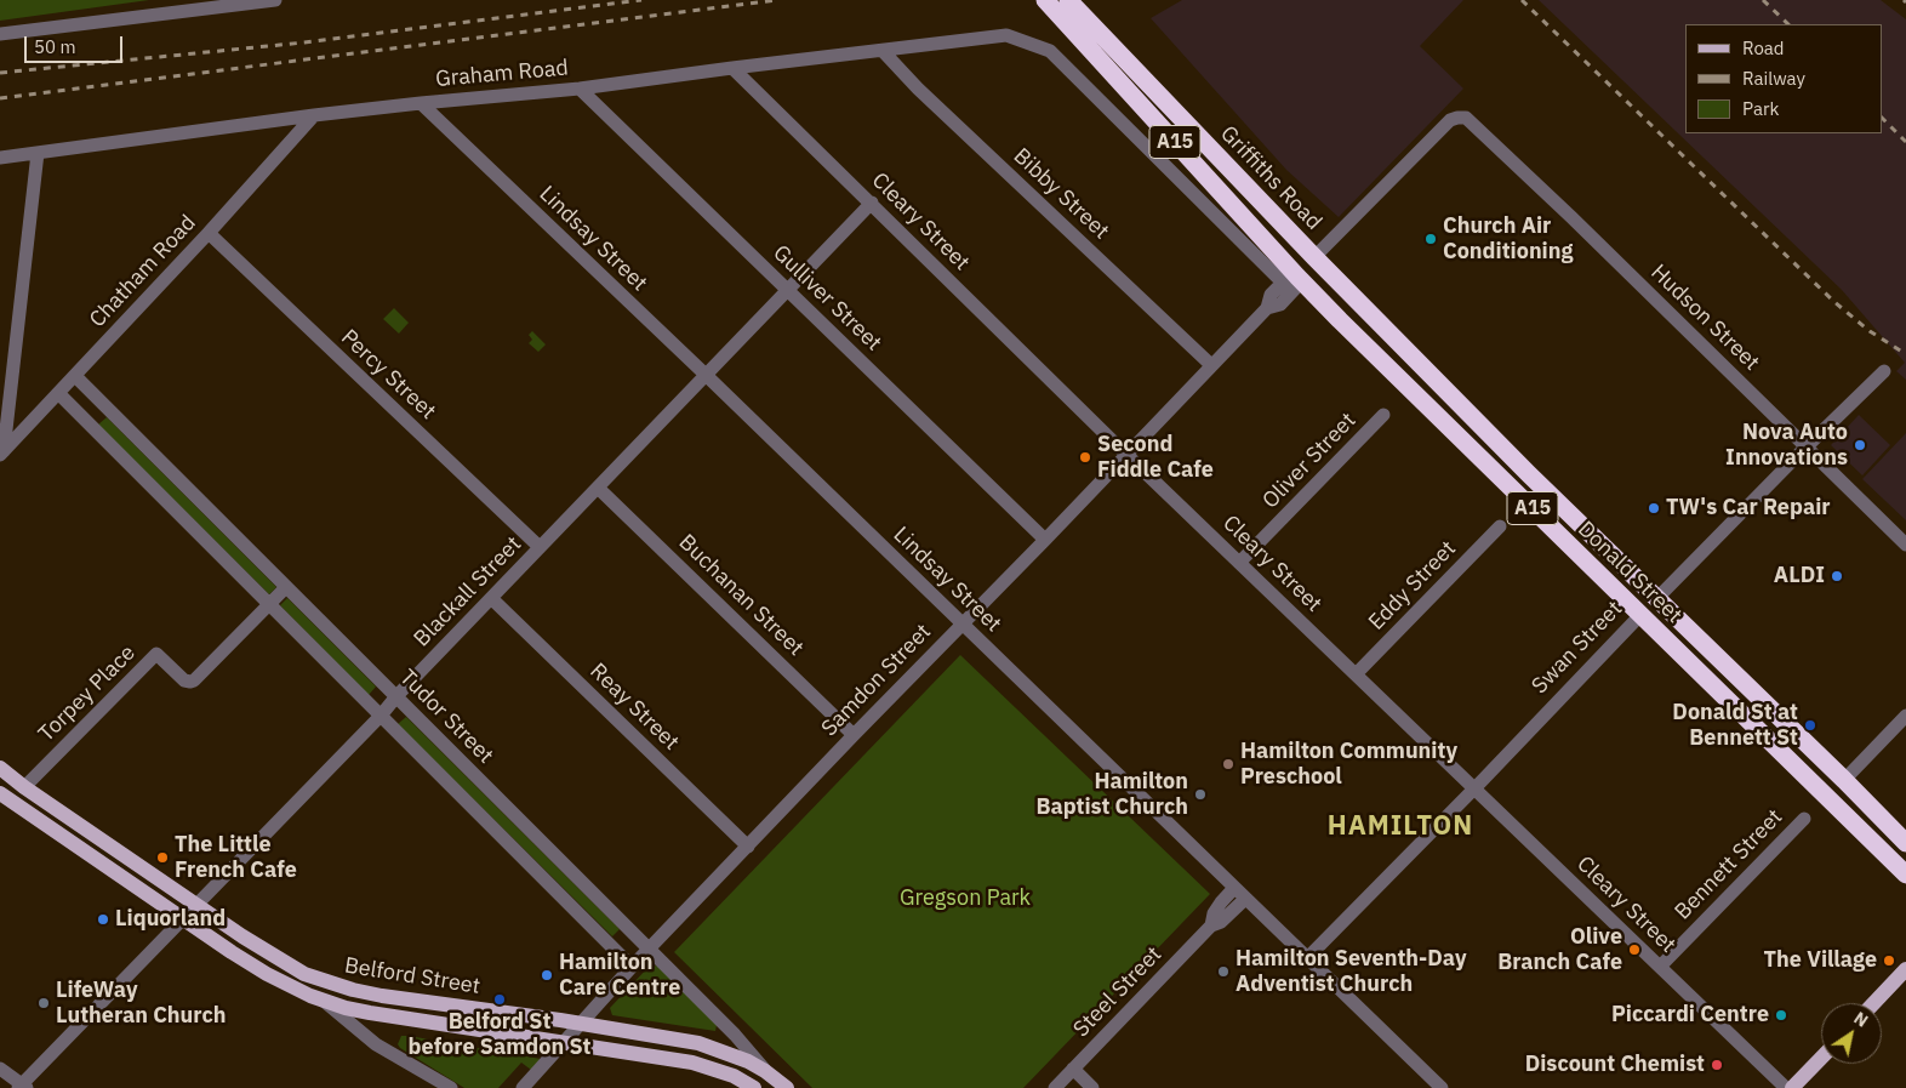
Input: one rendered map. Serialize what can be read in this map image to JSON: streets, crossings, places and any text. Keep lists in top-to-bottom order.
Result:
{
  "streets": {
    "highway": [
      "A15",
      "Griffiths Road",
      "Donald Street",
      "Swan Street",
      "Samdon Street"
    ],
    "main road": ["Tudor Street", "Belford Street"],
    "street": [
      "Graham Road",
      "Bibby Street",
      "Cleary Street",
      "Lindsay Street",
      "Chatham Road",
      "Gulliver Street",
      "Hudson Street",
      "Percy Street",
      "Oliver Street",
      "Eddy Street",
      "Blackall Street",
      "Buchanan Street",
      "Torpey Place",
      "Reay Street",
      "Bennett Street",
      "Steel Street"
    ]
  },
  "crossings": [
    ["Graham Road", "Bibby Street"],
    ["Graham Road", "Cleary Street"],
    ["Graham Road", "Lindsay Street"],
    ["Graham Road", "Chatham Road"],
    ["Graham Road", "Gulliver Street"],
    ["Graham Road", "Donald Street"],
    ["Griffiths Road", "Donald Street"],
    ["Griffiths Road", "Samdon Street"],
    ["Bibby Street", "Samdon Street"],
    ["Cleary Street", "Oliver Street"],
    ["Cleary Street", "Eddy Street"],
    ["Cleary Street", "Blackall Street"],
    ["Cleary Street", "Swan Street"],
    ["Cleary Street", "Samdon Street"],
    ["Cleary Street", "Bennett Street"],
    ["Lindsay Street", "Blackall Street"],
    ["Lindsay Street", "Swan Street"],
    ["Lindsay Street", "Samdon Street"],
    ["Lindsay Street", "Steel Street"],
    ["Chatham Road", "Percy Street"],
    ["Chatham Road", "Tudor Street"],
    ["Gulliver Street", "Blackall Street"],
    ["Gulliver Street", "Samdon Street"],
    ["Hudson Street", "Swan Street"],
    ["Hudson Street", "Samdon Street"],
    ["Percy Street", "Blackall Street"],
    ["Donald Street", "Swan Street"],
    ["Donald Street", "Samdon Street"],
    ["Blackall Street", "Buchanan Street"],
    ["Blackall Street", "Reay Street"],
    ["Blackall Street", "Tudor Street"],
    ["Blackall Street", "Belford Street"],
    ["Buchanan Street", "Samdon Street"],
    ["Samdon Street", "Reay Street"],
    ["Samdon Street", "Tudor Street"],
    ["Samdon Street", "Belford Street"],
    ["Torpey Place", "Tudor Street"],
    ["Torpey Place", "Belford Street"],
    ["Tudor Street", "Belford Street"]
  ],
  "districts": ["HAMILTON"],
  "parks": ["Gregson Park"],
  "places": [
    "Church Air Conditioning",
    "Nova Auto Innovations",
    "Second Fiddle Cafe",
    "TW's Car Repair",
    "ALDI",
    "Donald St at Bennett St",
    "Hamilton Community Preschool",
    "Hamilton Baptist Church",
    "The Little French Cafe",
    "Liquorland",
    "Olive Branch Cafe",
    "The Village",
    "Hamilton Seventh-Day Adventist Church",
    "Hamilton Care Centre",
    "Belford St before Samdon St",
    "LifeWay Lutheran Church",
    "Piccardi Centre",
    "Discount Chemist"
  ],
  "legend": ["Road", "Railway", "Park"],
  "scale_bar": "50 m",
  "north": "top right"
}
